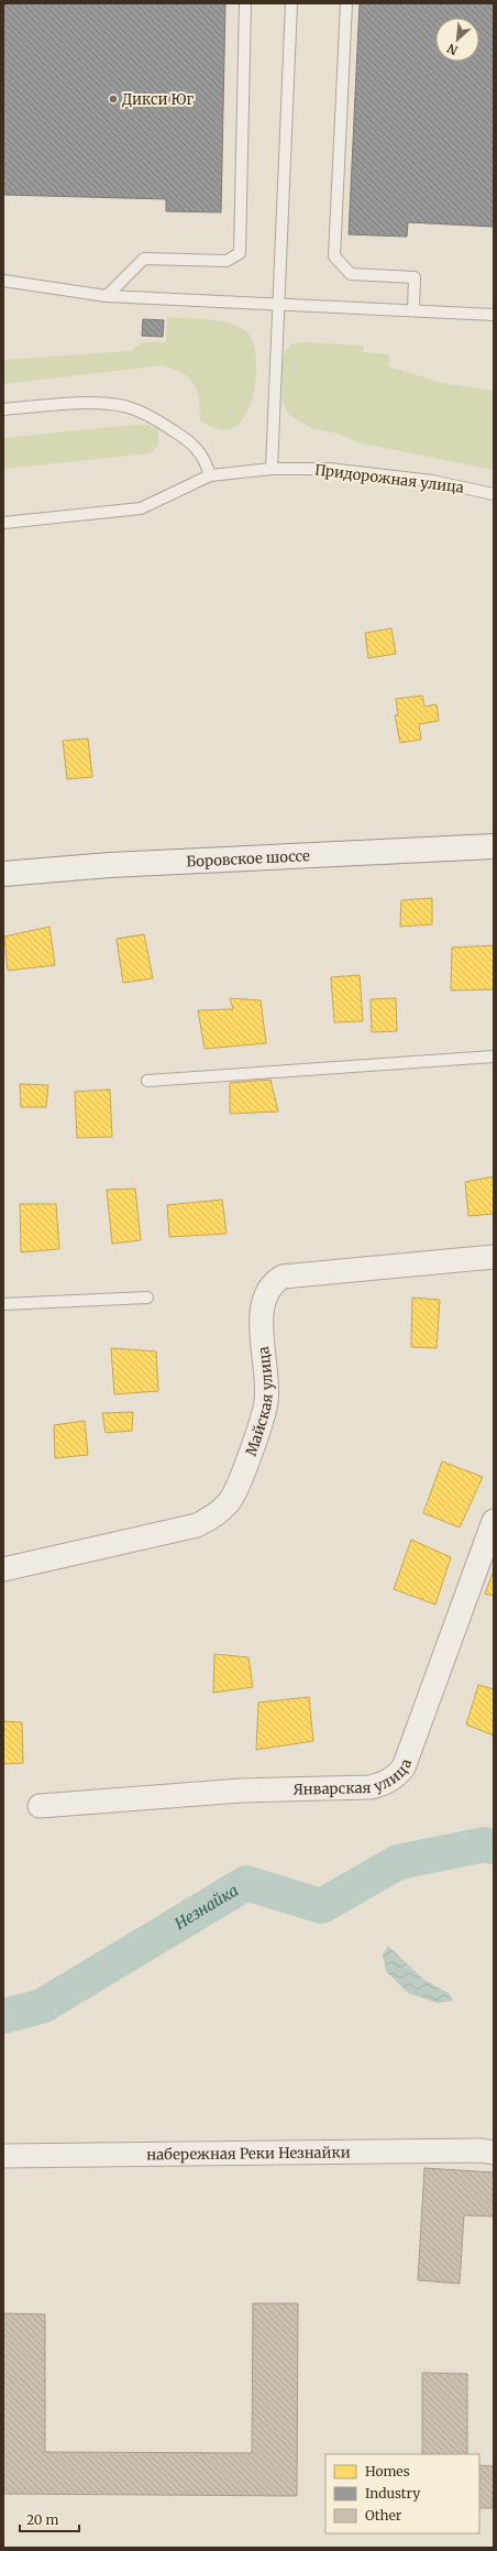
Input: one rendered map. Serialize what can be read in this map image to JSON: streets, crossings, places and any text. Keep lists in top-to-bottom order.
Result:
{
  "streets": {
    "main road": ["Боровское шоссе"],
    "street": ["Майская улица", "Январская улица", "набережная Реки Незнайки"],
    "lane": ["Придорожная улица"]
  },
  "water": ["Незнайка"],
  "places": ["Дикси Юг"],
  "legend": ["Homes", "Industry", "Other"],
  "scale_bar": "20 m",
  "north": "bottom left"
}
